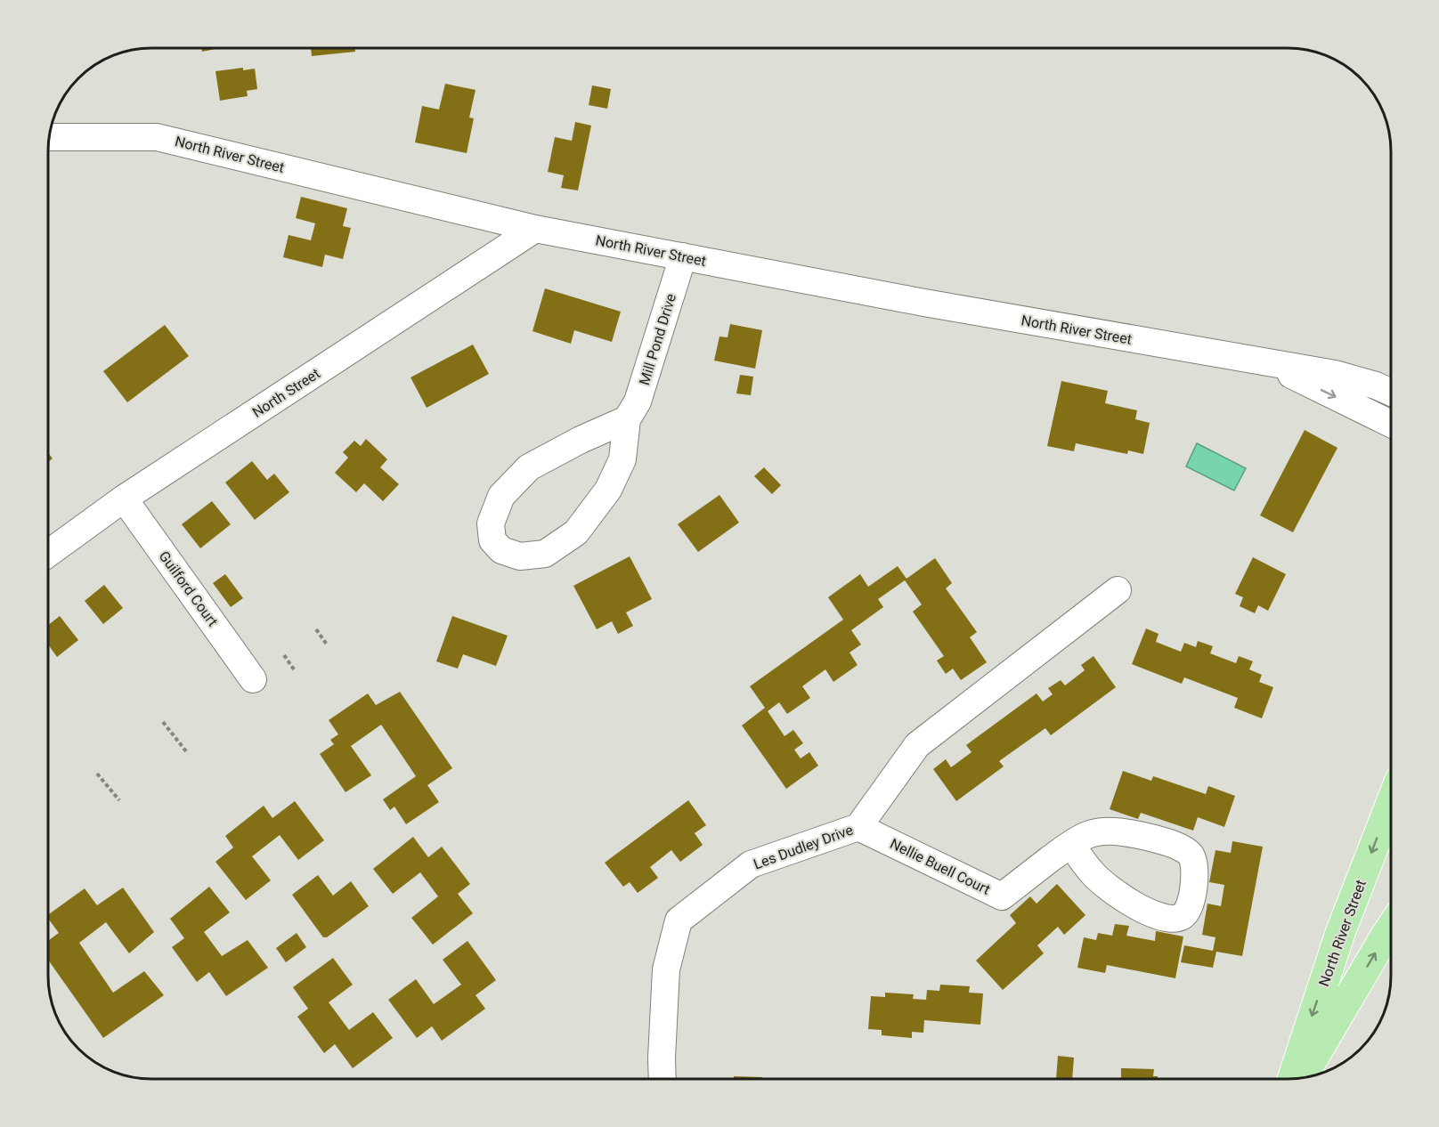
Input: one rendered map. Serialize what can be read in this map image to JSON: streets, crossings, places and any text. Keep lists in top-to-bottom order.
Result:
{
  "streets": {
    "main road": ["North River Street"],
    "street": [
      "Mill Pond Drive",
      "North Street",
      "Guilford Court",
      "Les Dudley Drive",
      "Nellie Buell Court"
    ]
  },
  "crossings": [
    ["North River Street", "Mill Pond Drive"],
    ["North River Street", "North Street"],
    ["North Street", "Guilford Court"],
    ["Les Dudley Drive", "Nellie Buell Court"]
  ]
}
